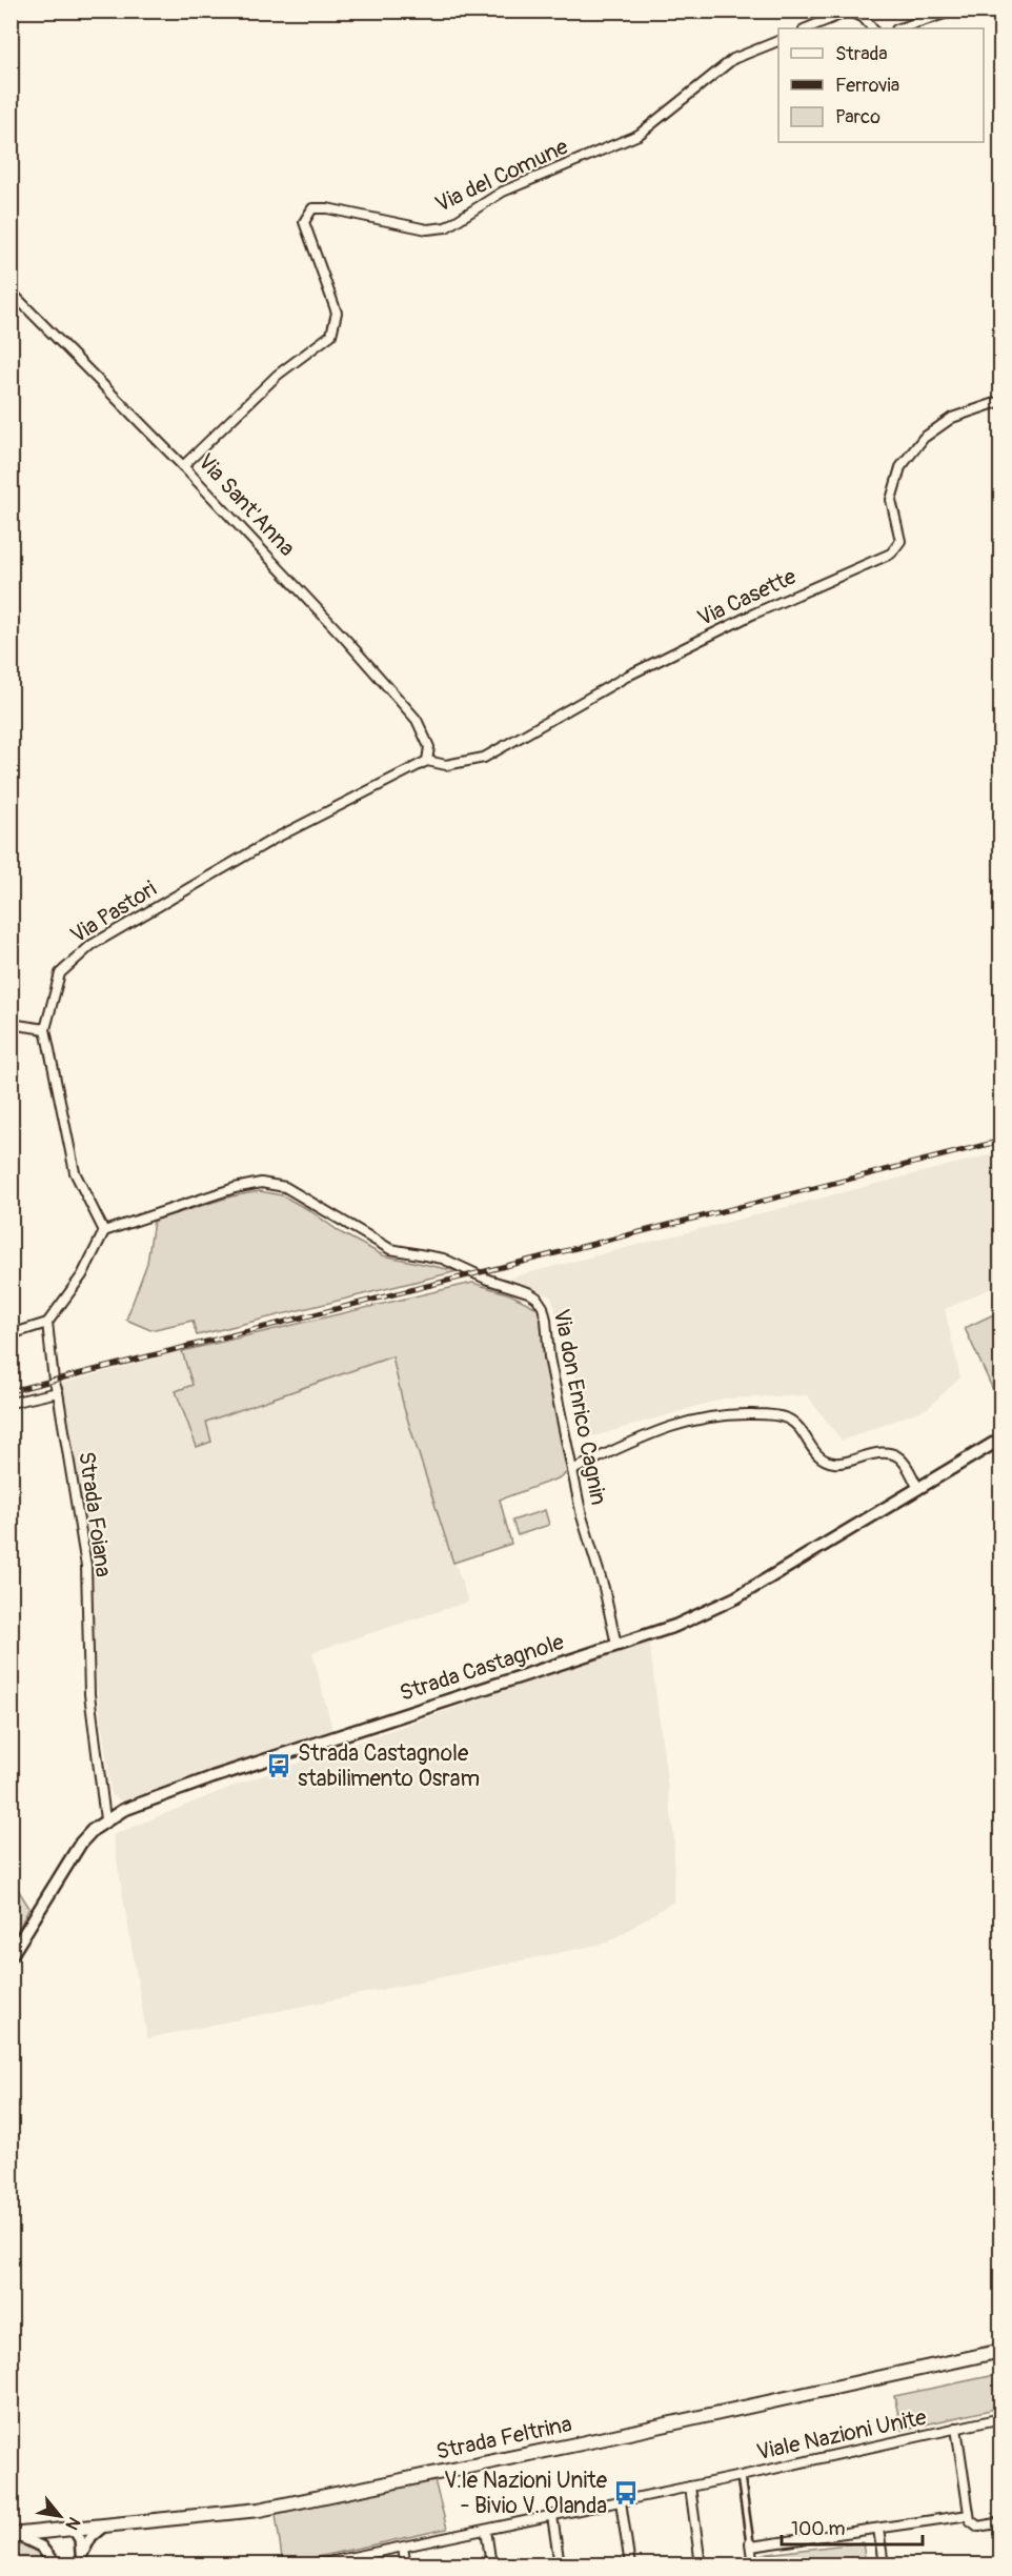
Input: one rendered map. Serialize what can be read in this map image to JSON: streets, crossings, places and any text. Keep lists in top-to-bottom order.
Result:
{
  "streets": {
    "main road": ["Strada Castagnole", "Strada Feltrina"],
    "street": [
      "Via del Comune",
      "Via Sant'Anna",
      "Via Casette",
      "Via Pastori",
      "Via don Enrico Cagnin",
      "Strada Foiana",
      "Viale Nazioni Unite"
    ]
  },
  "crossings": [
    ["Via del Comune", "Via Sant'Anna"],
    ["Via Sant'Anna", "Via Casette"],
    ["Via Sant'Anna", "Via Pastori"],
    ["Via Casette", "Via Pastori"],
    ["Via Pastori", "Via don Enrico Cagnin"],
    ["Via don Enrico Cagnin", "Strada Castagnole"],
    ["Strada Foiana", "Strada Castagnole"]
  ],
  "places": {
    "bus stop": ["Strada Castagnole stabilimento Osram", "V.le Nazioni Unite - Bivio V. Olanda"]
  },
  "legend": ["Strada", "Ferrovia", "Parco"],
  "scale_bar": "100 m",
  "north": "bottom right"
}
